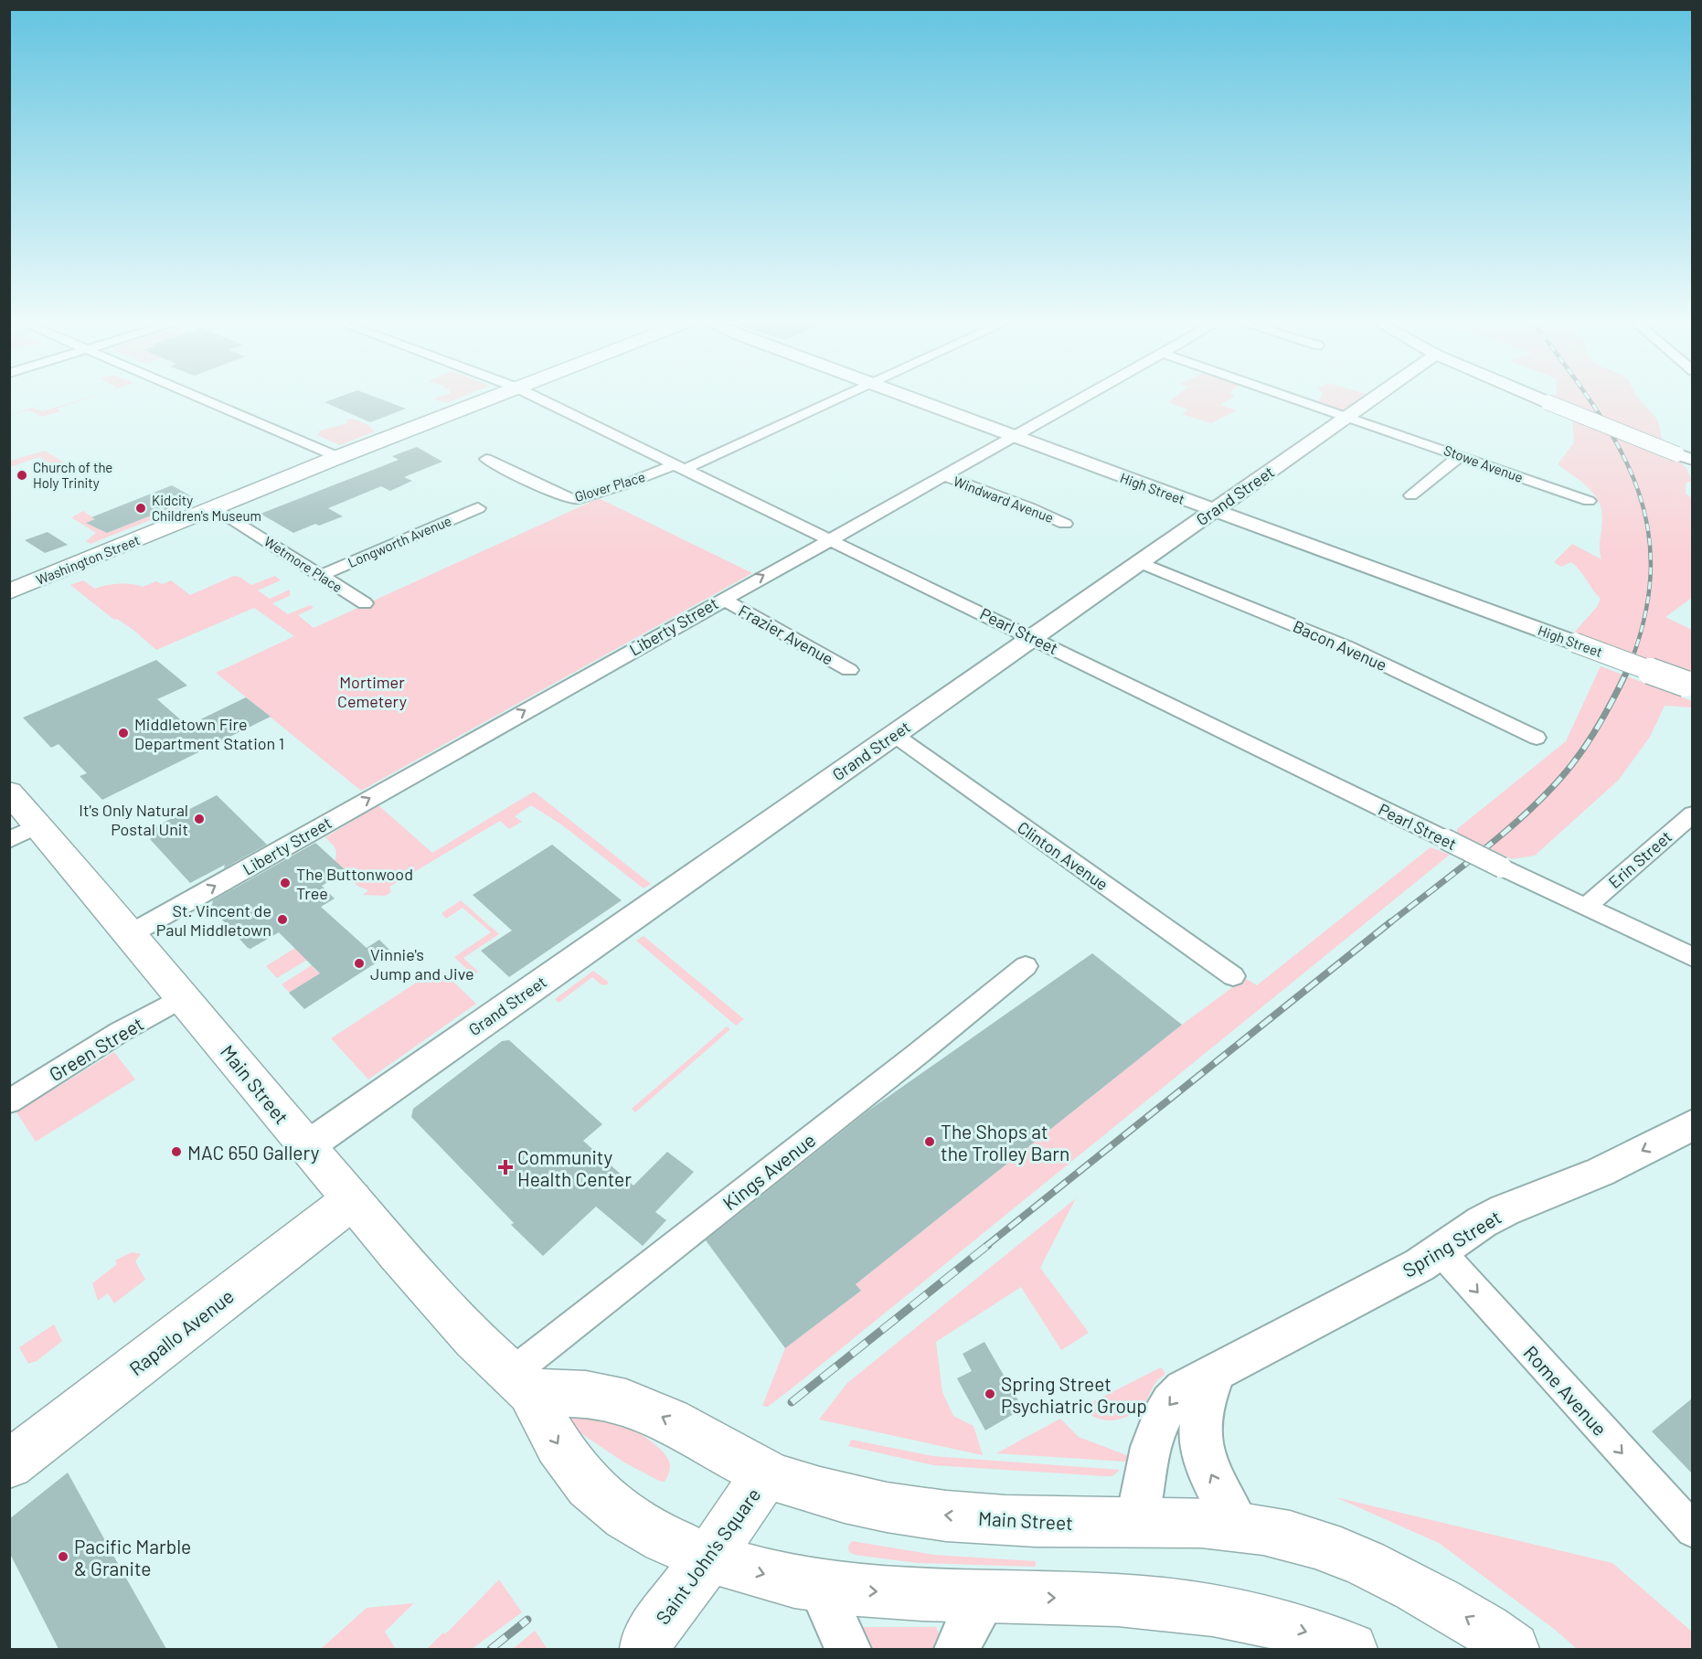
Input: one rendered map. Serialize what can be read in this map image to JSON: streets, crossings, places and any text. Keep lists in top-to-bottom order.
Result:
{
  "streets": {
    "main road": [
      "Washington Street",
      "Main Street",
      "Rapallo Avenue",
      "Saint John's Square"
    ],
    "street": [
      "Stowe Avenue",
      "Glover Place",
      "High Street",
      "Grand Street",
      "Windward Avenue",
      "Longworth Avenue",
      "Wetmore Place",
      "Liberty Street",
      "Pearl Street",
      "Frazier Avenue",
      "Bacon Avenue",
      "Clinton Avenue",
      "Erin Street",
      "Green Street",
      "Kings Avenue",
      "Spring Street",
      "Rome Avenue"
    ]
  },
  "crossings": [
    ["Stowe Avenue", "Grand Street"],
    ["Glover Place", "Pearl Street"],
    ["High Street", "Grand Street"],
    ["High Street", "Liberty Street"],
    ["Grand Street", "Pearl Street"],
    ["Grand Street", "Bacon Avenue"],
    ["Grand Street", "Clinton Avenue"],
    ["Grand Street", "Main Street"],
    ["Windward Avenue", "Liberty Street"],
    ["Longworth Avenue", "Wetmore Place"],
    ["Washington Street", "Wetmore Place"],
    ["Liberty Street", "Pearl Street"],
    ["Liberty Street", "Frazier Avenue"],
    ["Liberty Street", "Main Street"],
    ["Pearl Street", "Erin Street"],
    ["Green Street", "Main Street"],
    ["Main Street", "Kings Avenue"],
    ["Main Street", "Spring Street"],
    ["Main Street", "Rapallo Avenue"],
    ["Main Street", "Saint John's Square"],
    ["Spring Street", "Rome Avenue"]
  ],
  "one_way": ["Liberty Street", "Spring Street", "Rome Avenue"],
  "parks": ["Mortimer Cemetery"],
  "places": {
    "other": [
      "Church of the Holy Trinity",
      "Kidcity Children's Museum",
      "Middletown Fire Department Station 1",
      "It's Only Natural Postal Unit",
      "The Buttonwood Tree",
      "St. Vincent de Paul Middletown",
      "Vinnie's Jump and Jive",
      "The Shops at the Trolley Barn",
      "MAC 650 Gallery",
      "Spring Street Psychiatric Group",
      "Pacific Marble & Granite"
    ],
    "health": ["Community Health Center"]
  }
}
